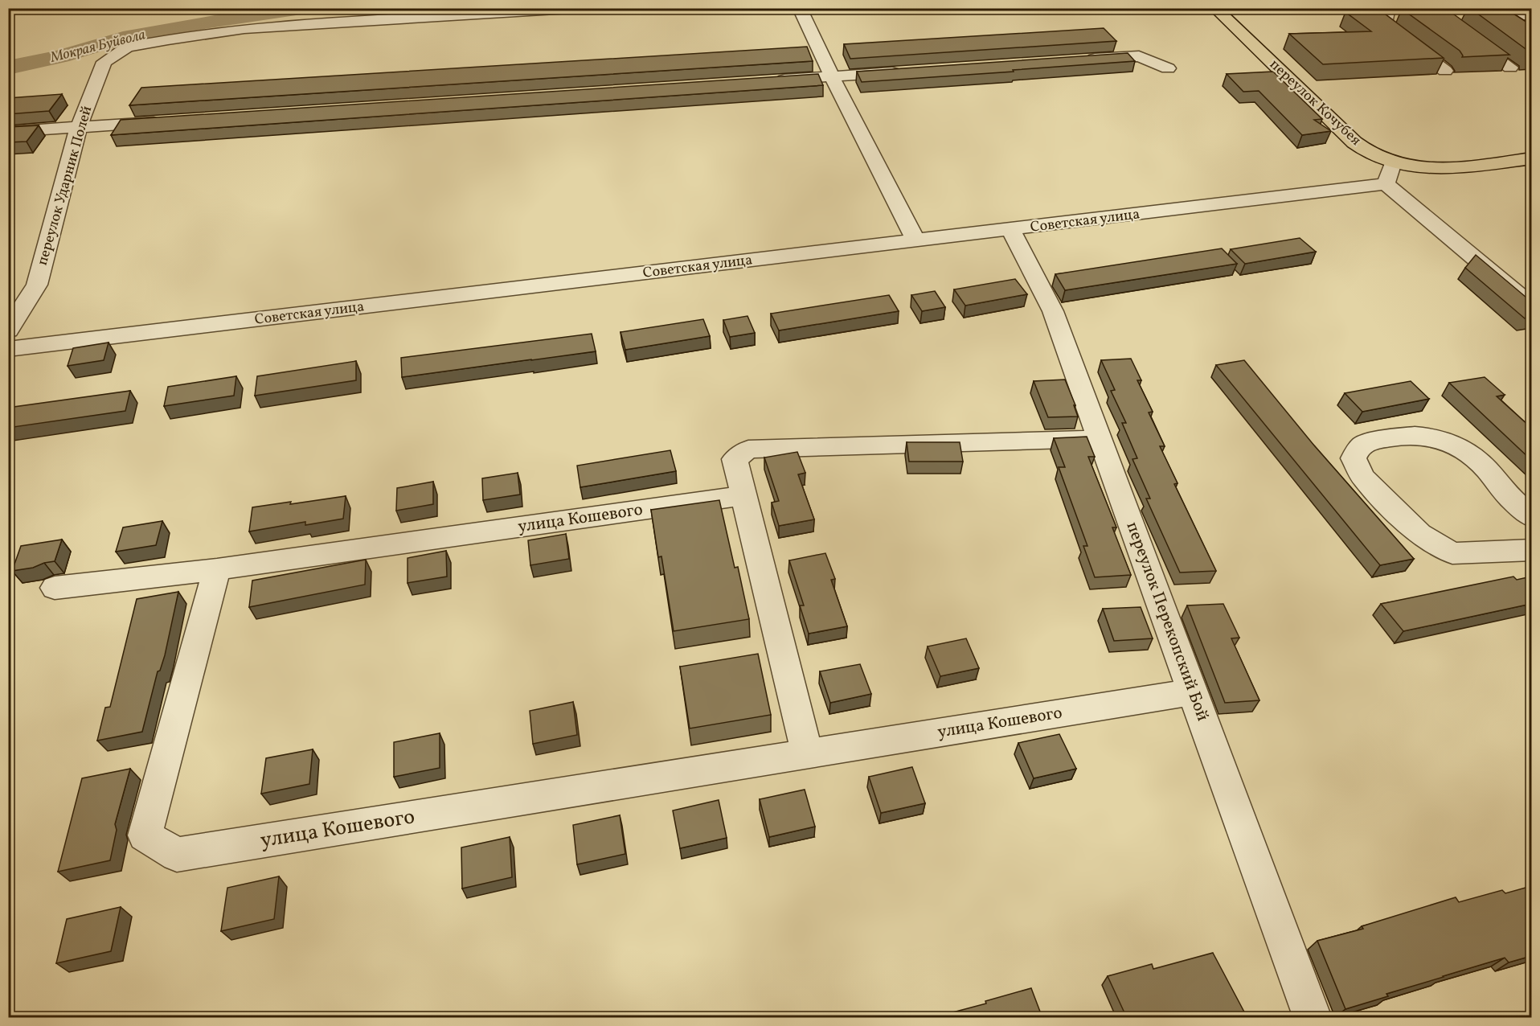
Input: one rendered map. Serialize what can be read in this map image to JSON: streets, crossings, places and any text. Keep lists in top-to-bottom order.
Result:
{
  "streets": {
    "main road": ["переулок Кочубея"],
    "street": [
      "переулок Ударник Полей",
      "Советская улица",
      "улица Кошевого",
      "переулок Перекопский Бой"
    ]
  },
  "crossings": [
    ["Советская улица", "переулок Перекопский Бой"],
    ["улица Кошевого", "переулок Перекопский Бой"]
  ],
  "water": ["Мокрая Буйвола"]
}
